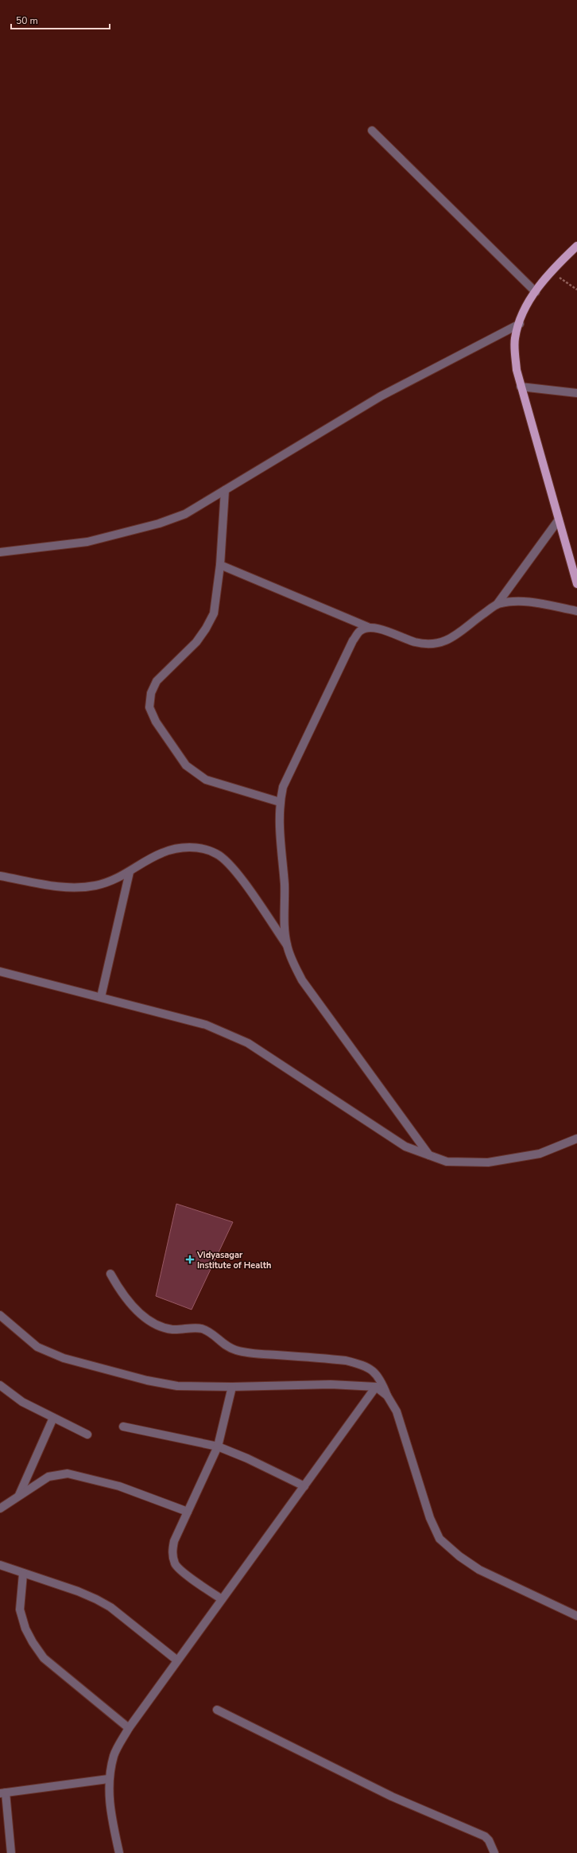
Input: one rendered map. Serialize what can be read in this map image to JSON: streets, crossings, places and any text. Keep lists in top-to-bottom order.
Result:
{
  "places": {
    "health": ["Vidyasagar Institute of Health"]
  },
  "scale_bar": "50 m"
}
